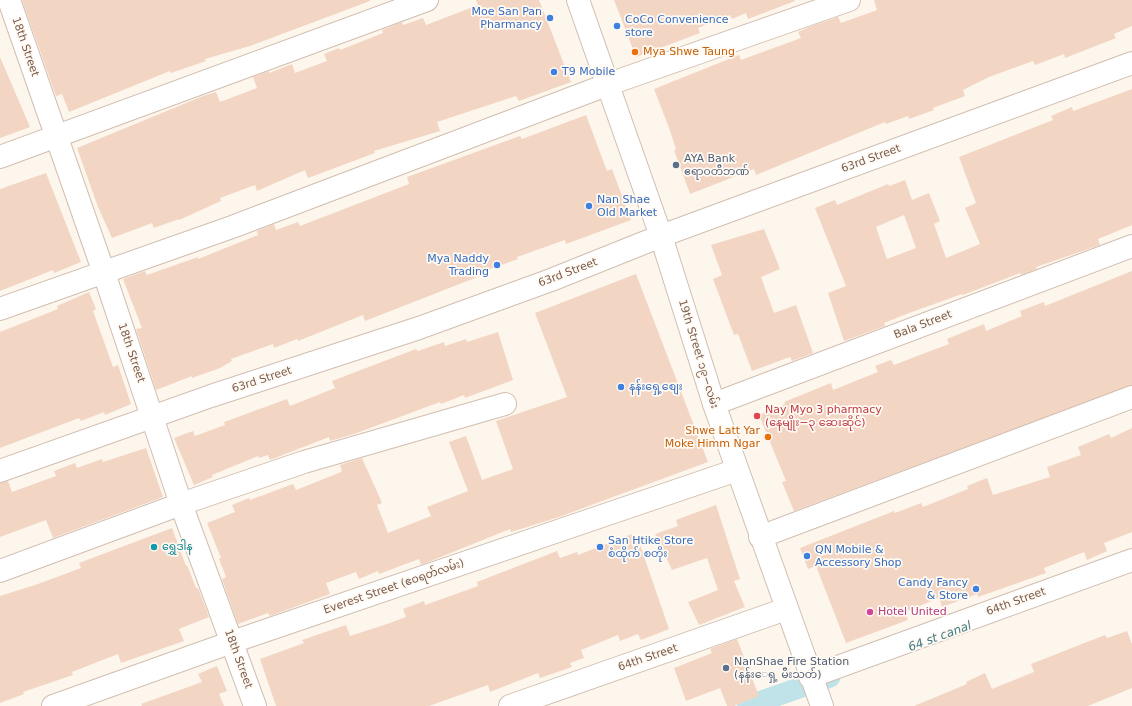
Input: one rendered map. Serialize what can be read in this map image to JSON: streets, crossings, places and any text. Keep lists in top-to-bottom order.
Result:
{
  "streets": {
    "street": [
      "18th Street",
      "63rd Street",
      "Bala Street",
      "19th Street ၁၉−လမ်း",
      "Everest Street (ဧ၀ရတ်လမ်း)",
      "64th Street"
    ]
  },
  "crossings": [
    ["18th Street", "63rd Street"],
    ["18th Street", "Everest Street (ဧ၀ရတ်လမ်း)"],
    ["63rd Street", "19th Street ၁၉−လမ်း"],
    ["Bala Street", "19th Street ၁၉−လမ်း"],
    ["19th Street ၁၉−လမ်း", "Everest Street (ဧ၀ရတ်လမ်း)"],
    ["19th Street ၁၉−လမ်း", "64th Street"]
  ],
  "water": ["64 st canal"],
  "places": [
    "Moe San Pan Pharmancy",
    "CoCo Convenience store",
    "Mya Shwe Taung",
    "T9 Mobile",
    "AYA Bank ဧရာ၀တီဘဏ်",
    "Nan Shae Old Market",
    "Mya Naddy Trading",
    "နန်းရှေ့စျေး",
    "Nay Myo 3 pharmacy (နေမျိုး−၃ ဆေးဆိုင်)",
    "Shwe Latt Yar Moke Himm Ngar",
    "ရွှေဒါန",
    "San Htike Store စံထိုက် စတိုး",
    "QN Mobile & Accessory Shop",
    "Candy Fancy & Store",
    "Hotel United",
    "NanShae Fire Station (နန်းေရှ့ မီးသတ်)"
  ]
}
